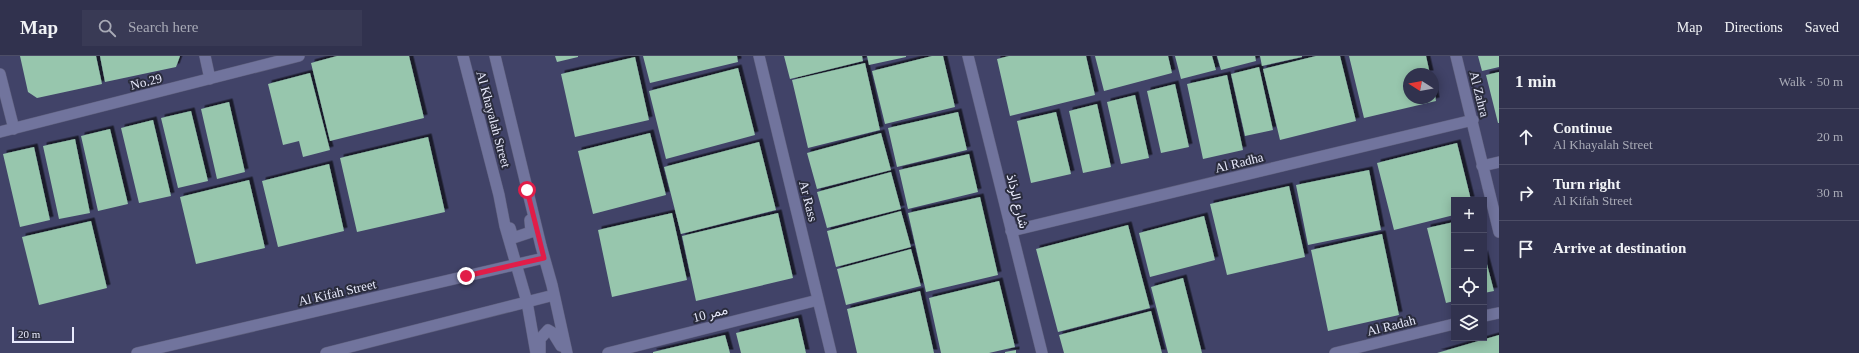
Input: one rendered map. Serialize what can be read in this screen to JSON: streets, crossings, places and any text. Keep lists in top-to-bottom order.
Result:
{
  "streets": {
    "street": [
      "No.29",
      "Al Zahra",
      "Al Khayalah Street",
      "Al Radha",
      "Ar Rass",
      "شارع الرذاذ",
      "Al Kifah Street",
      "ممر 10",
      "Al Radah"
    ]
  },
  "crossings": [
    ["Al Zahra", "Al Radha"],
    ["Al Khayalah Street", "Al Kifah Street"],
    ["Al Radha", "شارع الرذاذ"],
    ["Ar Rass", "ممر 10"]
  ],
  "scale_bar": "20 m",
  "north": "left",
  "page": {
    "header": "Map",
    "search": "Search here",
    "nav": ["Map", "Directions", "Saved"],
    "heading": ["1 min", "Walk · 50 m"],
    "list": [
      ["Continue", "Al Khayalah Street", "20 m"],
      ["Turn right", "Al Kifah Street", "30 m"],
      "Arrive at destination"
    ],
    "map_buttons": ["+", "−"],
    "scale": "20 m"
  }
}
